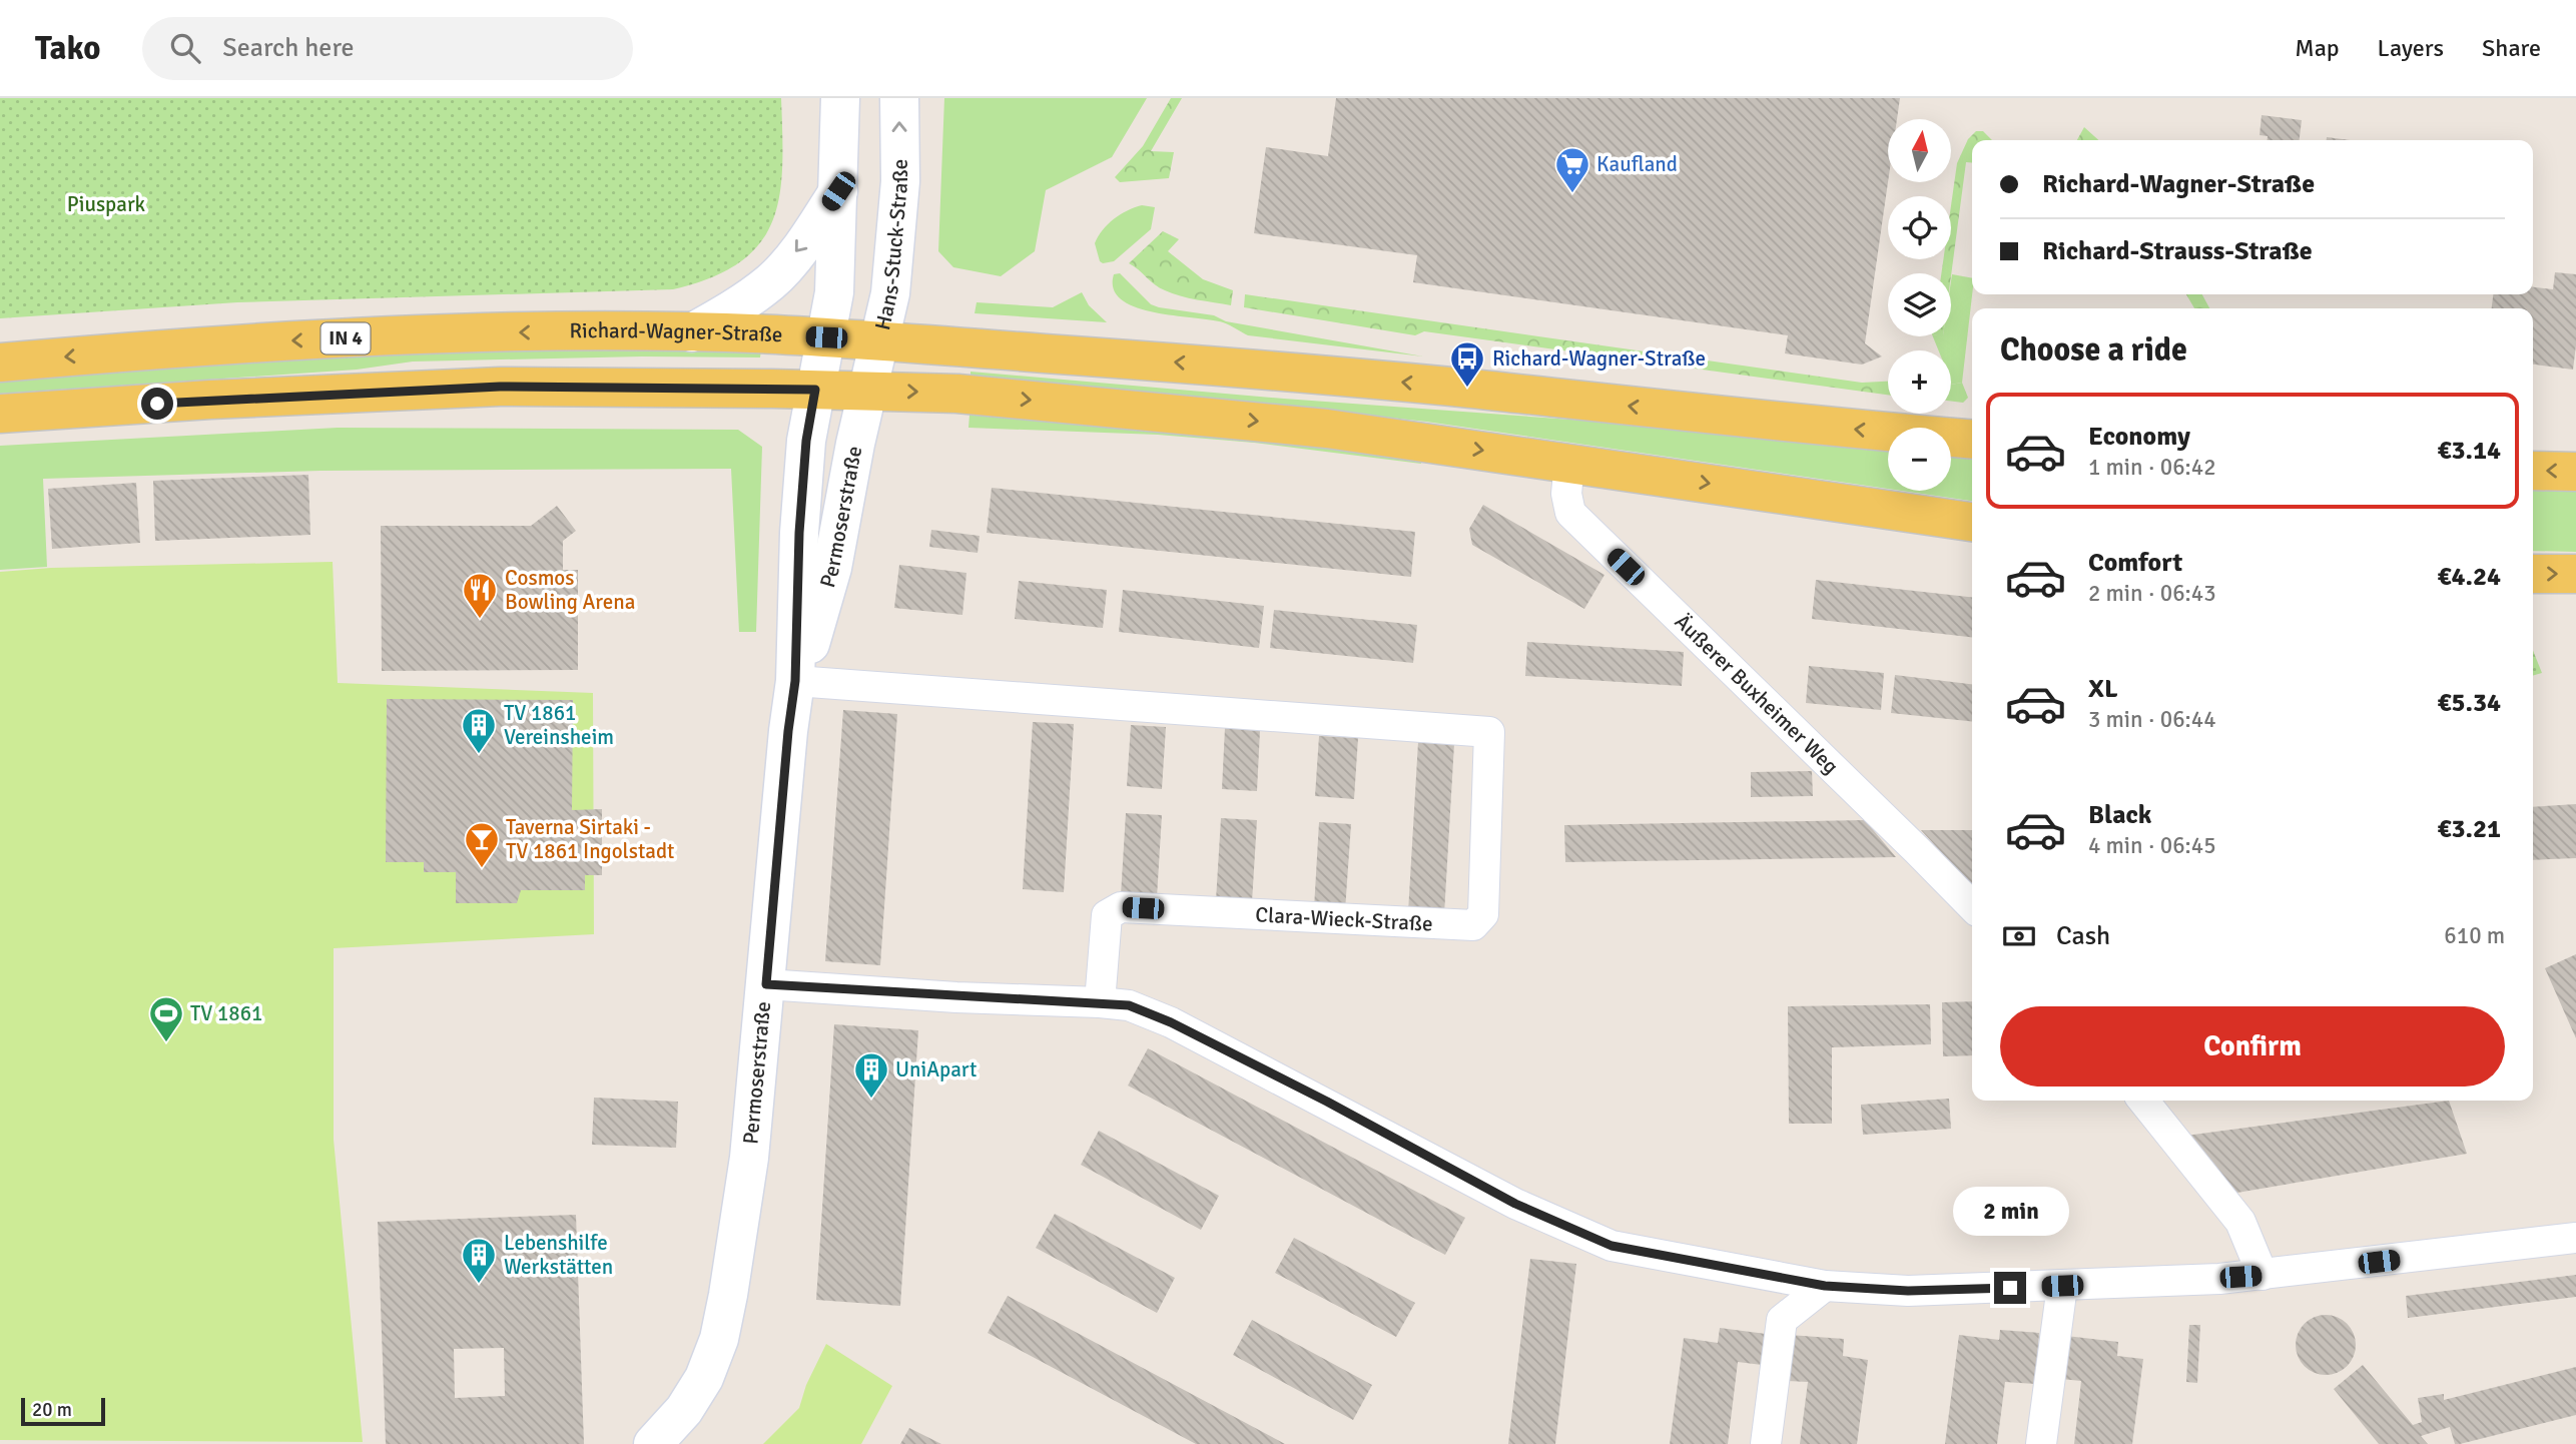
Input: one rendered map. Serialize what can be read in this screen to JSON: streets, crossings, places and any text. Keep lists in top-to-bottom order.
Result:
{
  "streets": {
    "main road": ["Richard-Wagner-Straße", "IN 4"],
    "street": [
      "Hans-Stuck-Straße",
      "Permoserstraße",
      "Äußerer Buxheimer Weg",
      "Clara-Wieck-Straße"
    ]
  },
  "crossings": [
    ["Hans-Stuck-Straße", "Richard-Wagner-Straße"],
    ["Hans-Stuck-Straße", "Permoserstraße"],
    ["Richard-Wagner-Straße", "IN 4"],
    ["Richard-Wagner-Straße", "Permoserstraße"],
    ["Permoserstraße", "Clara-Wieck-Straße"]
  ],
  "parks": ["Piuspark"],
  "places": {
    "supermarket": ["Kaufland"],
    "bus stop": ["Richard-Wagner-Straße"],
    "restaurant": ["Cosmos Bowling Arena"],
    "building": ["TV 1861 Vereinsheim", "UniApart", "Lebenshilfe Werkstätten"],
    "bar": ["Taverna Sirtaki - TV 1861 Ingolstadt"],
    "sports": ["TV 1861"]
  },
  "scale_bar": "20 m",
  "north": "top",
  "page": {
    "header": "Tako",
    "search": "Search here",
    "nav": ["Map", "Layers", "Share"],
    "map_buttons": ["+", "−"],
    "banner": ["Richard-Wagner-Straße", "Richard-Strauss-Straße"],
    "heading": "Choose a ride",
    "list": [
      {
        "name": "Economy",
        "note": "1 min · 06:42",
        "value": "€3.14"
      },
      {
        "name": "Comfort",
        "note": "2 min · 06:43",
        "value": "€4.24"
      },
      {
        "name": "XL",
        "note": "3 min · 06:44",
        "value": "€5.34"
      },
      {
        "name": "Black",
        "note": "4 min · 06:45",
        "value": "€3.21"
      }
    ],
    "pay": ["Cash", "610 m"],
    "buttons": "Confirm",
    "bubble": "2 min",
    "scale": "20 m"
  }
}
